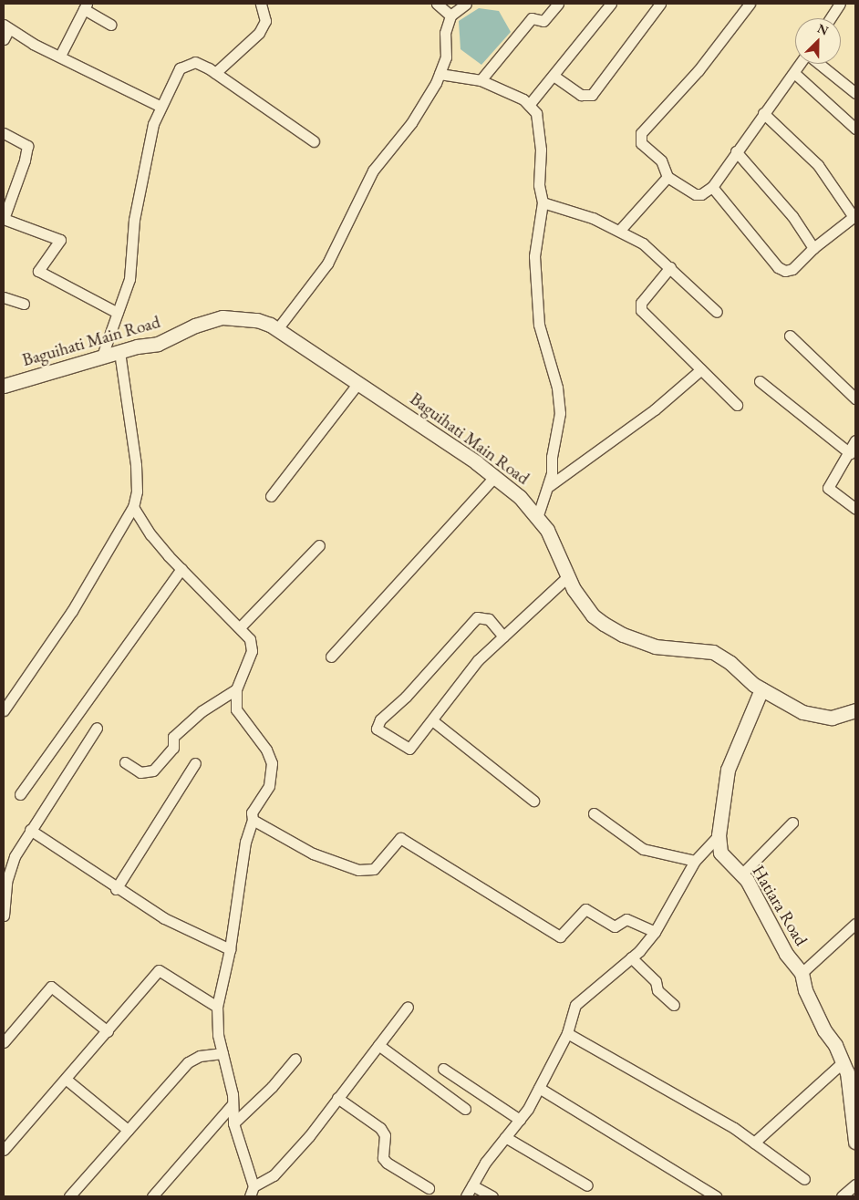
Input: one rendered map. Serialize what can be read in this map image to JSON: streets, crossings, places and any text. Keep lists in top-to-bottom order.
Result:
{
  "streets": {
    "street": ["Baguihati Main Road", "Hatiara Road"]
  },
  "crossings": [
    ["Baguihati Main Road", "Hatiara Road"]
  ],
  "north": "top right"
}
